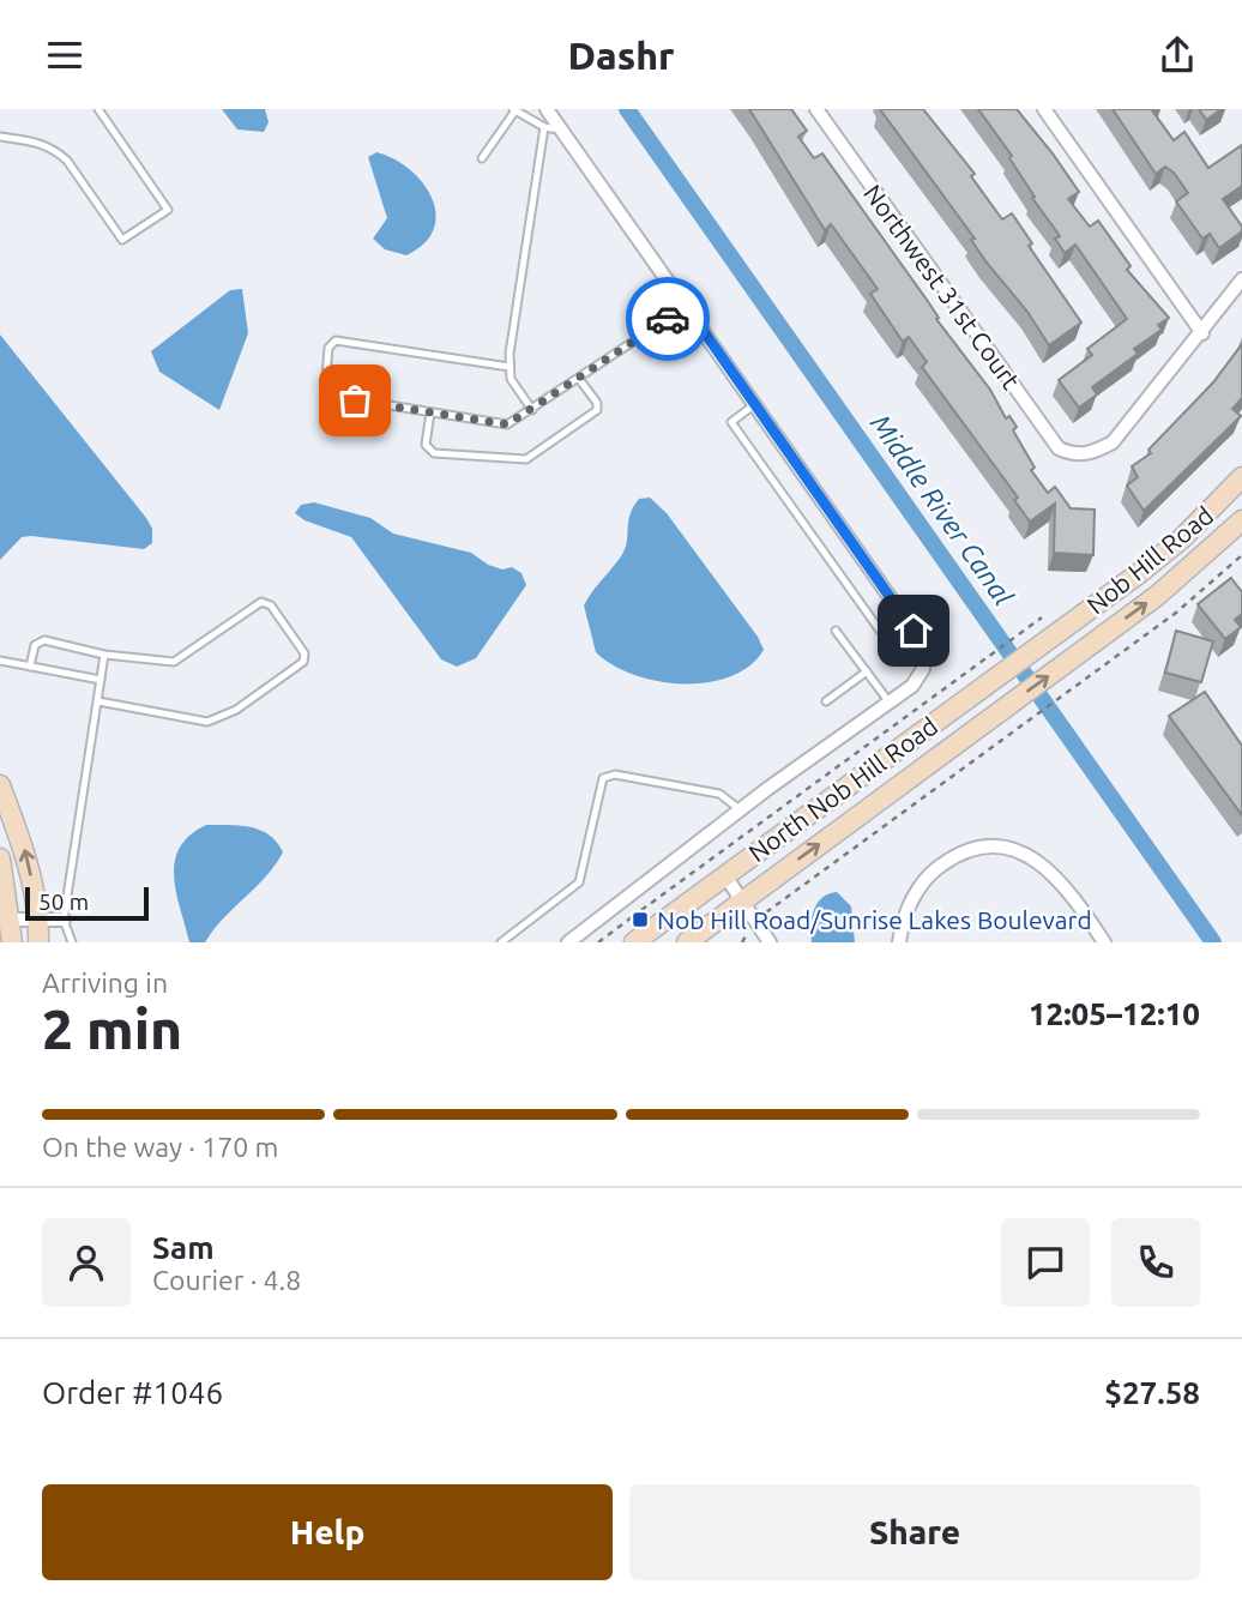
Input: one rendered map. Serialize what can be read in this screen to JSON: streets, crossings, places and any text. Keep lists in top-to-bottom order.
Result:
{
  "streets": {
    "main road": ["Nob Hill Road", "North Nob Hill Road"],
    "street": ["Northwest 31st Court"]
  },
  "crossings": [
    ["Nob Hill Road", "North Nob Hill Road"]
  ],
  "water": ["Middle River Canal"],
  "places": {
    "transit": ["Nob Hill Road/Sunrise Lakes Boulevard"]
  },
  "scale_bar": "50 m",
  "page": {
    "header": "Dashr",
    "scale": "50 m",
    "heading": ["2 min", "Arriving in", "12:05–12:10"],
    "panel": [
      "Sam",
      "Courier · 4.8",
      "Order #1046",
      "$27.58"
    ],
    "bar": "On the way · 170 m",
    "buttons": ["Help", "Share"]
  }
}
